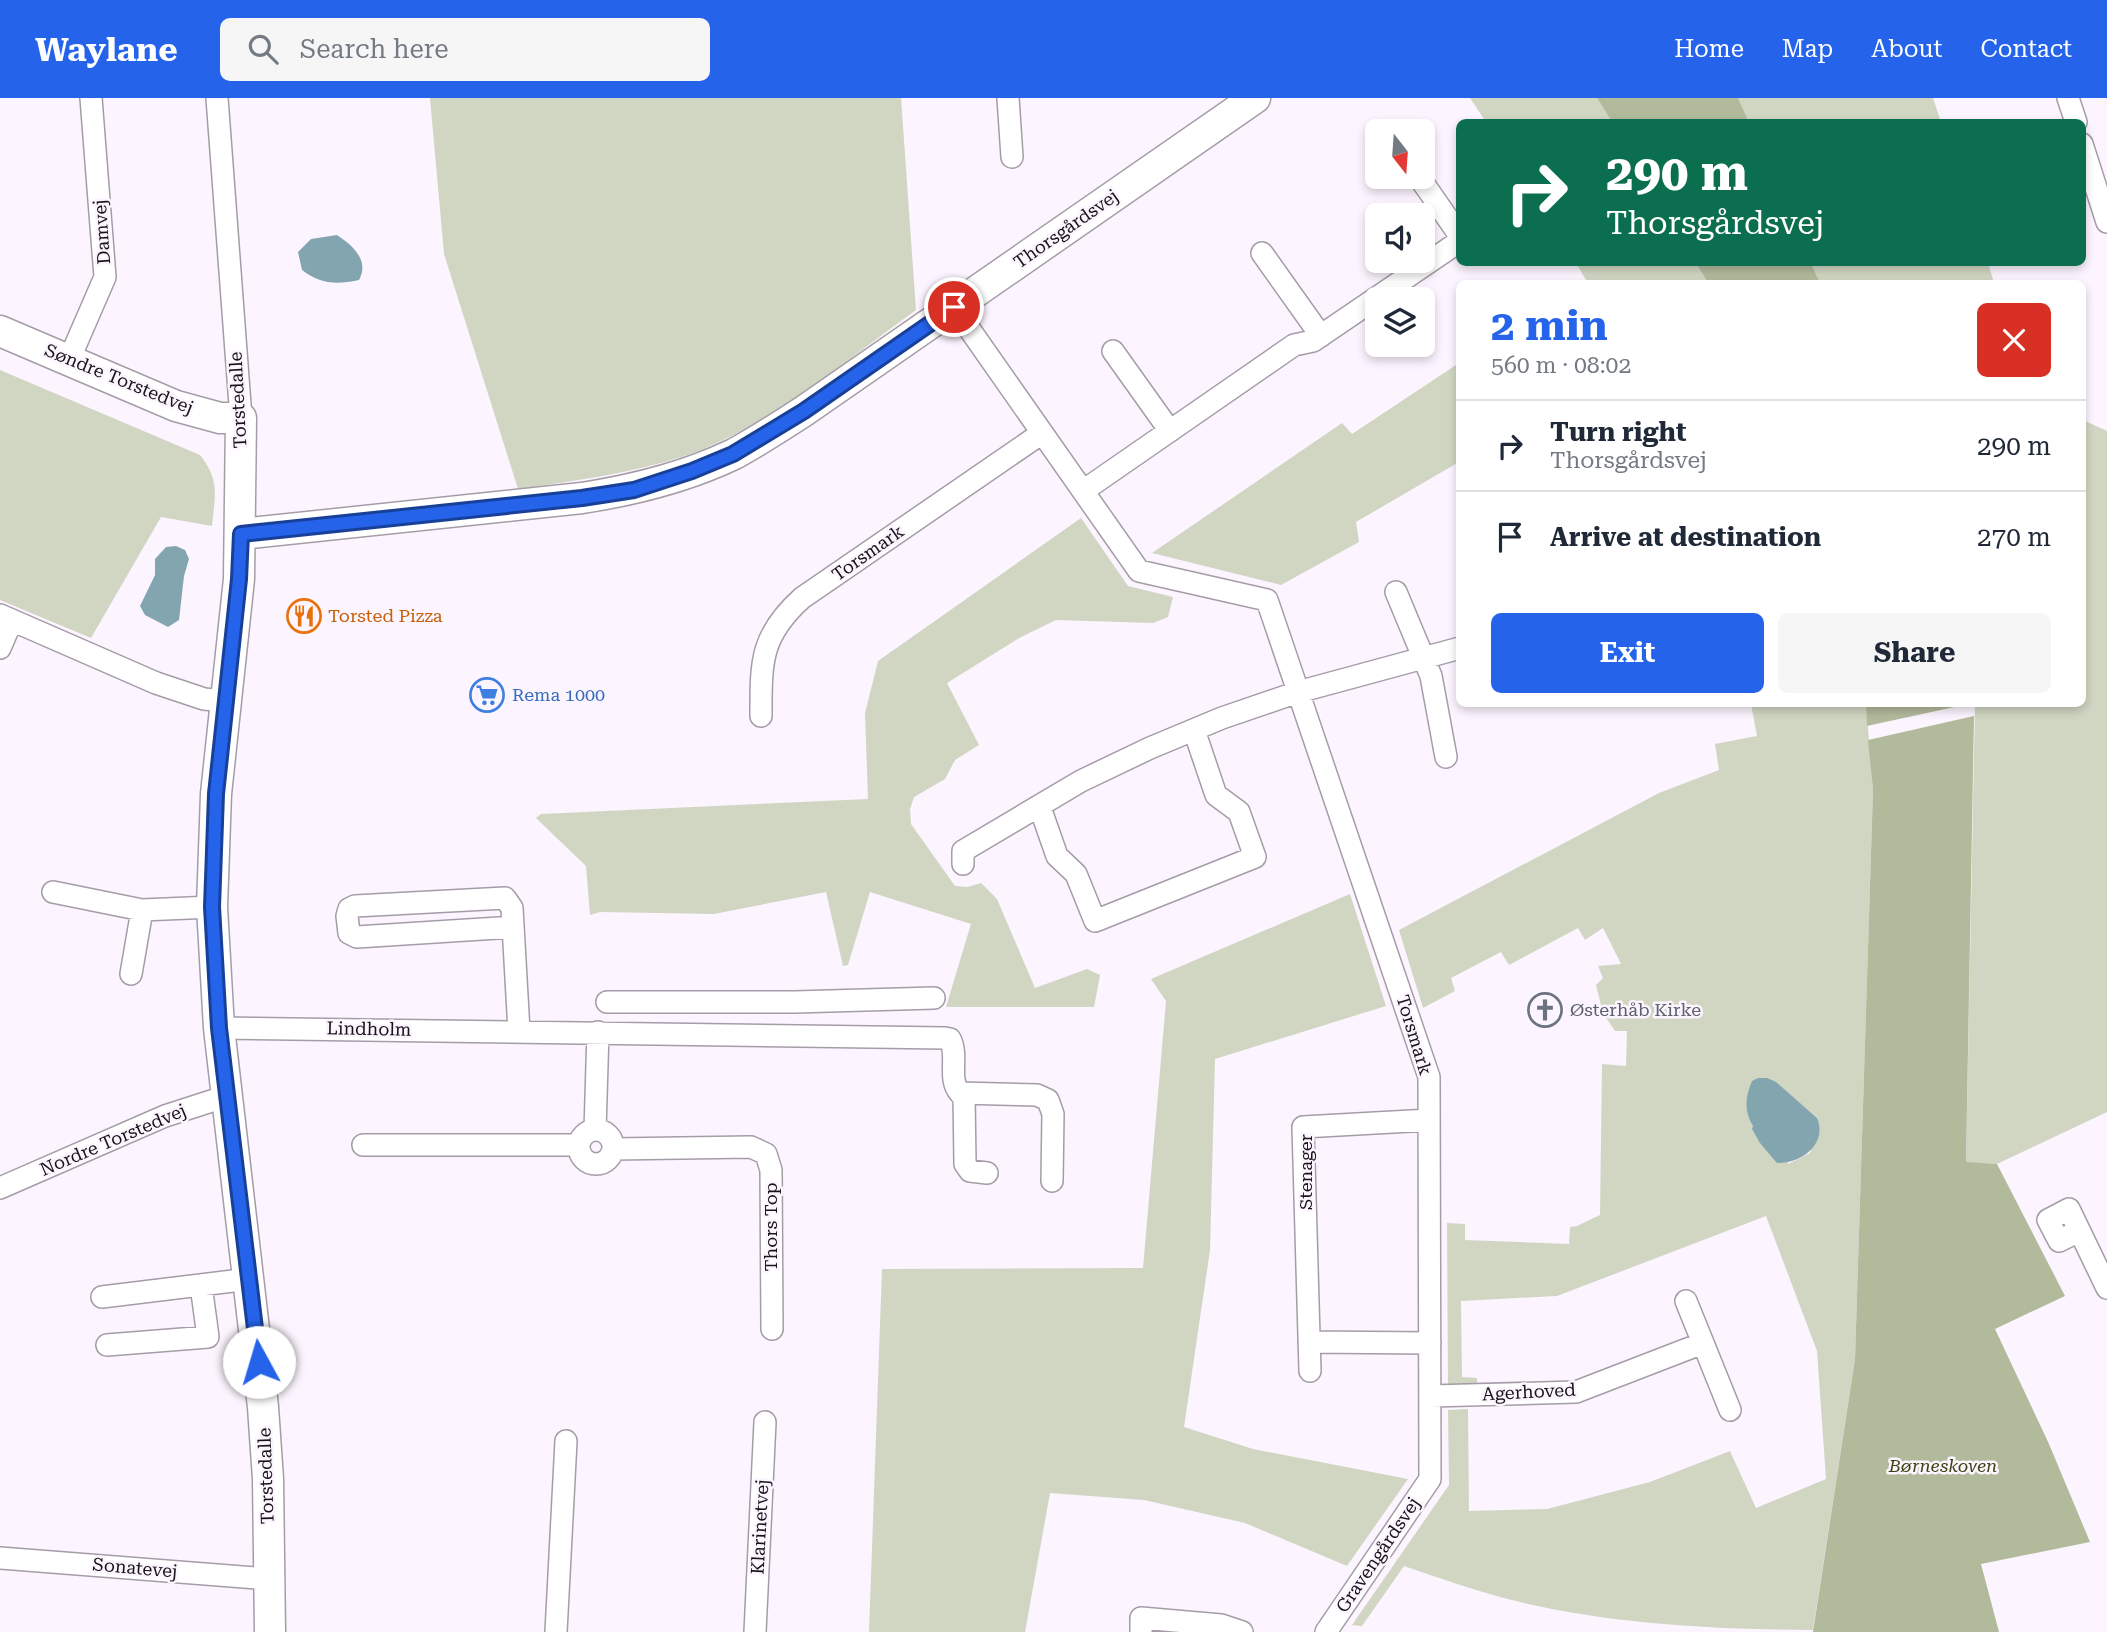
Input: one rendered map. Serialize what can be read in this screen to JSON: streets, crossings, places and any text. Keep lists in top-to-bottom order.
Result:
{
  "streets": {
    "street": [
      "Thorsgårdsvej",
      "Damvej",
      "Søndre Torstedvej",
      "Torstedalle",
      "Torsmark",
      "Lindholm",
      "Nordre Torstedvej",
      "Stenager",
      "Thors Top",
      "Agerhoved",
      "Klarinetvej",
      "Gravengårdsvej",
      "Sonatevej"
    ]
  },
  "crossings": [
    ["Thorsgårdsvej", "Torstedalle"],
    ["Thorsgårdsvej", "Torsmark"],
    ["Damvej", "Søndre Torstedvej"],
    ["Søndre Torstedvej", "Torstedalle"],
    ["Torstedalle", "Lindholm"],
    ["Torstedalle", "Nordre Torstedvej"],
    ["Torstedalle", "Sonatevej"],
    ["Torsmark", "Stenager"],
    ["Torsmark", "Agerhoved"],
    ["Torsmark", "Gravengårdsvej"]
  ],
  "parks": ["Børneskoven"],
  "places": {
    "restaurant": ["Torsted Pizza"],
    "supermarket": ["Rema 1000"],
    "church": ["Østerhåb Kirke"]
  },
  "north": "bottom",
  "page": {
    "header": "Waylane",
    "search": "Search here",
    "nav": [
      "Home",
      "Map",
      "About",
      "Contact"
    ],
    "turn": ["290 m", "Thorsgårdsvej"],
    "heading": ["2 min", "560 m · 08:02"],
    "list": [
      {
        "name": "Turn right",
        "note": "Thorsgårdsvej",
        "value": "290 m"
      },
      {
        "name": "Arrive at destination",
        "value": "270 m"
      }
    ],
    "buttons": ["Exit", "Share"]
  }
}
